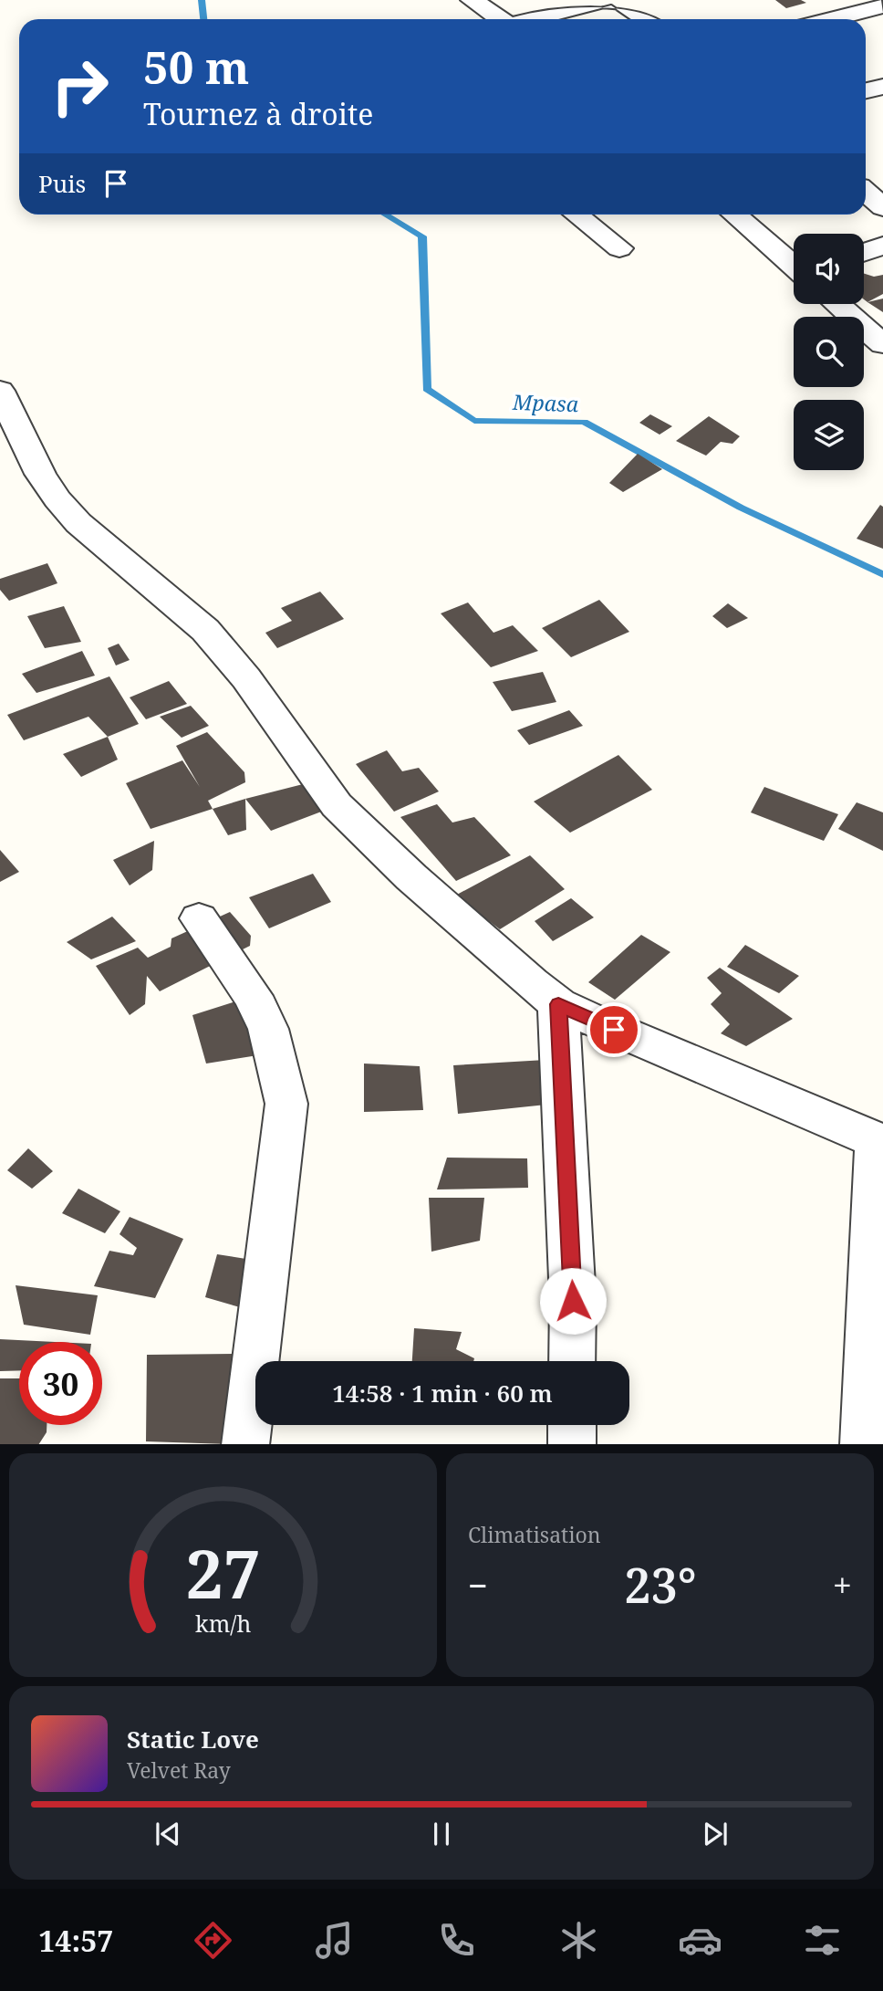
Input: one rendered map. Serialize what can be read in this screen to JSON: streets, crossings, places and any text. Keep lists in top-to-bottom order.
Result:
{
  "water": ["Mpasa"],
  "page": {
    "turn": ["50 m", "Tournez à droite"],
    "then": "Puis",
    "limit": "30",
    "trip": "14:58 · 1 min · 60 m",
    "tile": "Climatisation",
    "heat": ["−", "23°", "+"],
    "song": ["Static Love", "Velvet Ray"],
    "tabs": "14:57",
    "gauge": ["27", "km/h"]
  }
}
